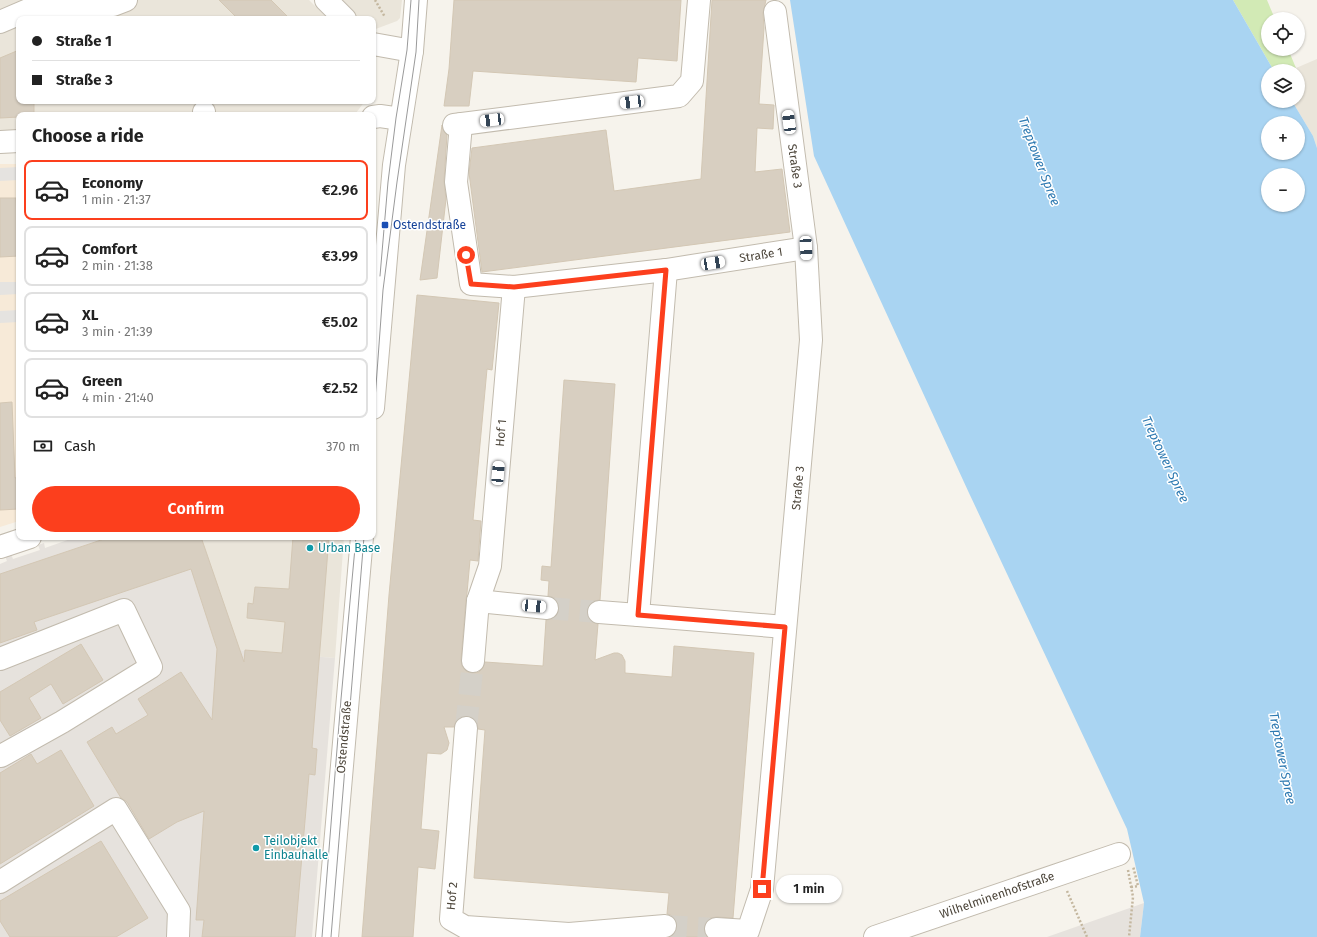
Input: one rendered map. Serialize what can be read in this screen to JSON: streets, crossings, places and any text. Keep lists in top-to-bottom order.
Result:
{
  "streets": {
    "street": [
      "Straße 3",
      "Straße 1",
      "Hof 1",
      "Ostendstraße",
      "Wilhelminenhofstraße",
      "Hof 2"
    ]
  },
  "crossings": [
    ["Straße 3", "Straße 1"],
    ["Straße 1", "Hof 1"]
  ],
  "water": ["Treptower Spree"],
  "places": {
    "transit": ["Ostendstraße"],
    "other": ["Urban Base", "Teilobjekt Einbauhalle"]
  },
  "page": {
    "map_buttons": ["+", "−"],
    "banner": ["Straße 1", "Straße 3"],
    "heading": "Choose a ride",
    "list": [
      {
        "name": "Economy",
        "note": "1 min · 21:37",
        "value": "€2.96"
      },
      {
        "name": "Comfort",
        "note": "2 min · 21:38",
        "value": "€3.99"
      },
      {
        "name": "XL",
        "note": "3 min · 21:39",
        "value": "€5.02"
      },
      {
        "name": "Green",
        "note": "4 min · 21:40",
        "value": "€2.52"
      }
    ],
    "pay": ["Cash", "370 m"],
    "buttons": "Confirm",
    "bubble": "1 min"
  }
}
